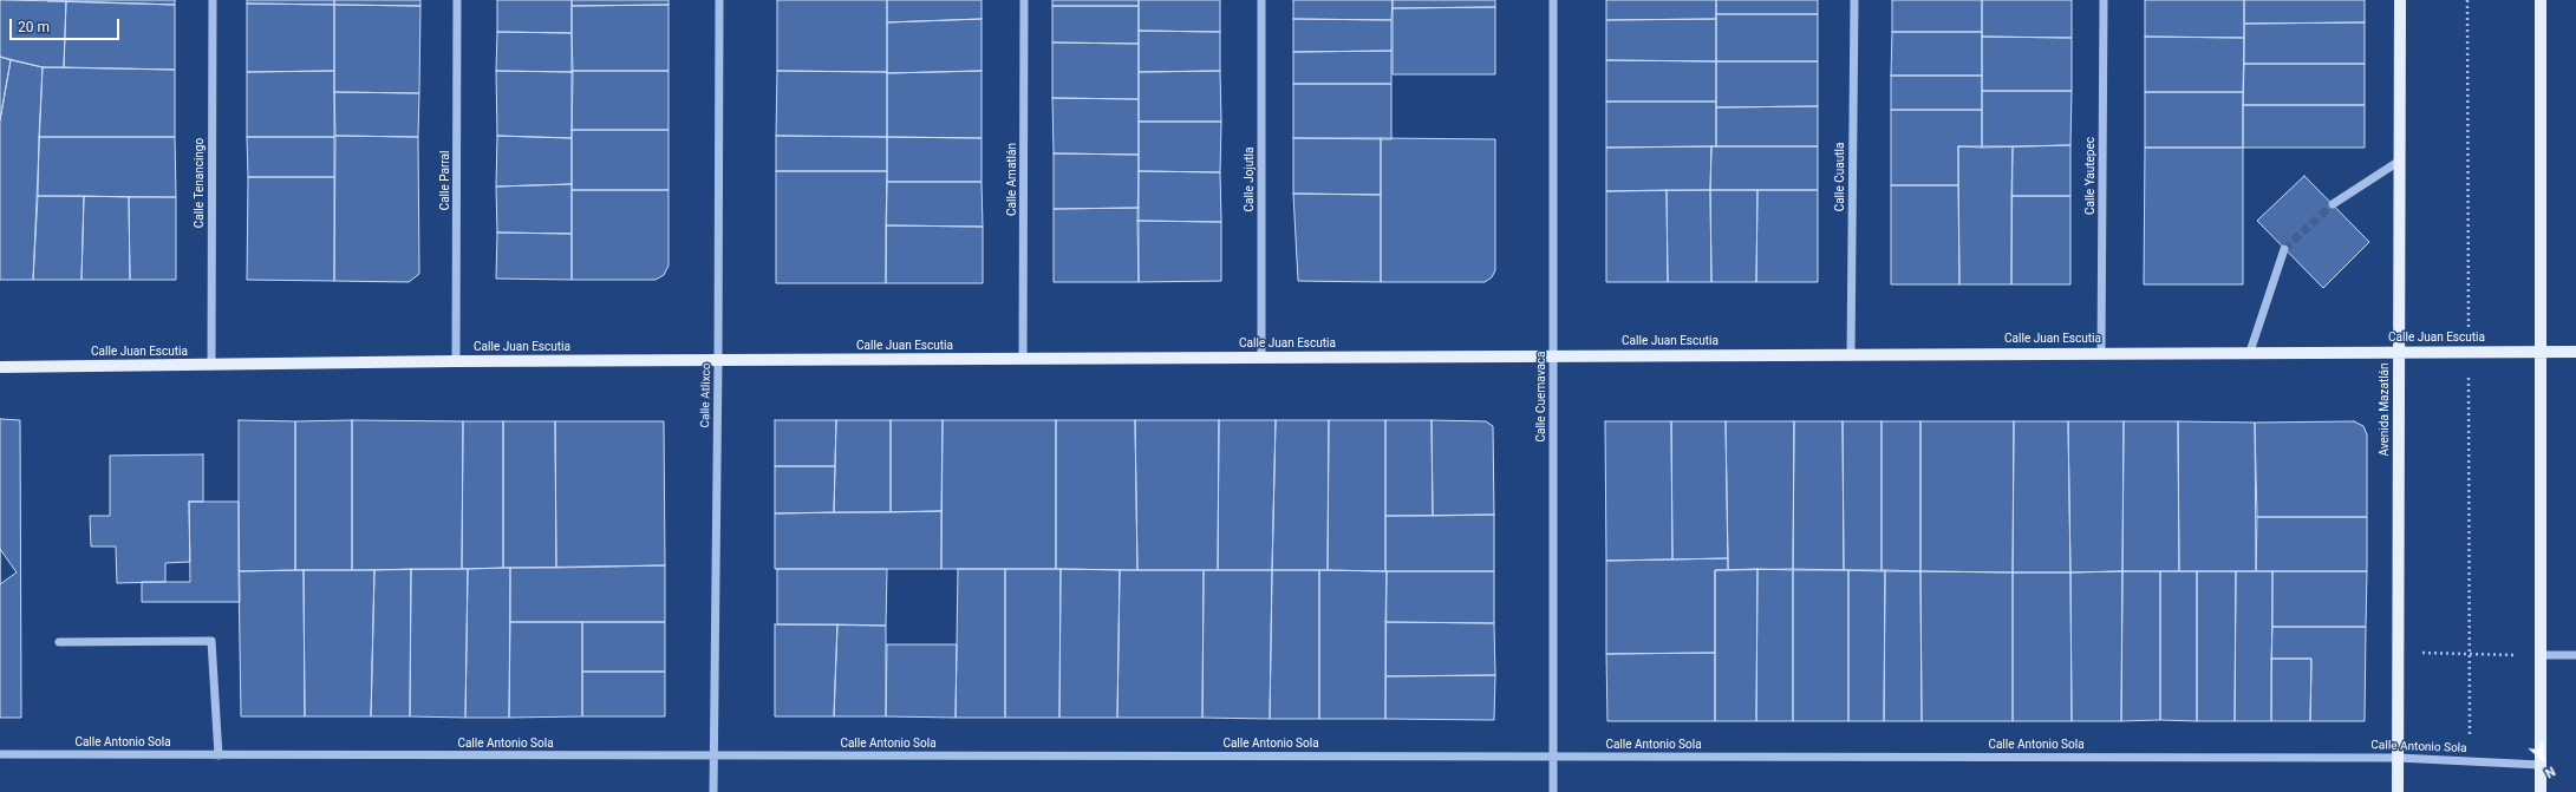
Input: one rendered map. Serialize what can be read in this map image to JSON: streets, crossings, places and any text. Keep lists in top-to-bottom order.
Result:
{
  "streets": {
    "main road": ["Calle Juan Escutia", "Avenida Mazatlán"],
    "street": [
      "Calle Yautepec",
      "Calle Cuautla",
      "Calle Amatlán",
      "Calle Jojutla",
      "Calle Parral",
      "Calle Tenancingo",
      "Calle Atlixco",
      "Calle Cuernavaca",
      "Calle Antonio Sola"
    ]
  },
  "crossings": [
    ["Calle Yautepec", "Calle Juan Escutia"],
    ["Calle Cuautla", "Calle Juan Escutia"],
    ["Calle Amatlán", "Calle Juan Escutia"],
    ["Calle Jojutla", "Calle Juan Escutia"],
    ["Calle Parral", "Calle Juan Escutia"],
    ["Calle Tenancingo", "Calle Juan Escutia"],
    ["Calle Juan Escutia", "Calle Atlixco"],
    ["Calle Juan Escutia", "Calle Cuernavaca"],
    ["Calle Juan Escutia", "Avenida Mazatlán"],
    ["Calle Atlixco", "Calle Antonio Sola"],
    ["Calle Cuernavaca", "Calle Antonio Sola"],
    ["Avenida Mazatlán", "Calle Antonio Sola"]
  ],
  "scale_bar": "20 m",
  "north": "bottom right"
}
